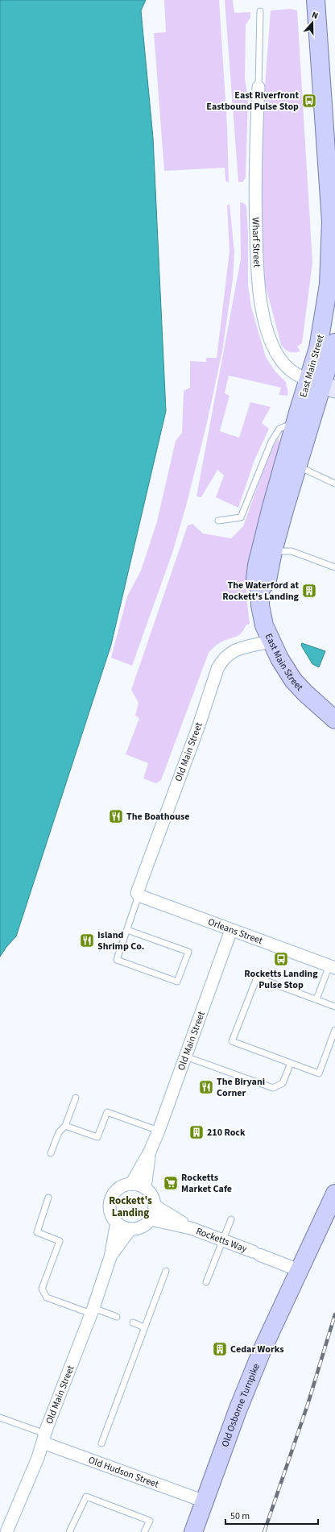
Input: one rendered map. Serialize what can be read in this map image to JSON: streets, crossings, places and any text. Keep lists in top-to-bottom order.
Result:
{
  "streets": {
    "main road": ["East Main Street", "Old Osborne Turnpike"],
    "street": [
      "Wharf Street",
      "Old Main Street",
      "Orleans Street",
      "Rocketts Way",
      "Old Hudson Street"
    ]
  },
  "crossings": [
    ["Wharf Street", "East Main Street"],
    ["East Main Street", "Old Main Street"],
    ["Old Main Street", "Orleans Street"],
    ["Old Main Street", "Rocketts Way"],
    ["Old Main Street", "Old Hudson Street"],
    ["Rocketts Way", "Old Osborne Turnpike"],
    ["Old Osborne Turnpike", "Old Hudson Street"]
  ],
  "districts": ["Rockett's Landing"],
  "places": {
    "bus stop": ["East Riverfront Eastbound Pulse Stop", "Rocketts Landing Pulse Stop"],
    "building": ["The Waterford at Rockett's Landing", "210 Rock", "Cedar Works"],
    "restaurant": ["The Boathouse", "Island Shrimp Co.", "The Biryani Corner"],
    "supermarket": ["Rocketts Market Cafe"]
  },
  "scale_bar": "50 m",
  "north": "top"
}
